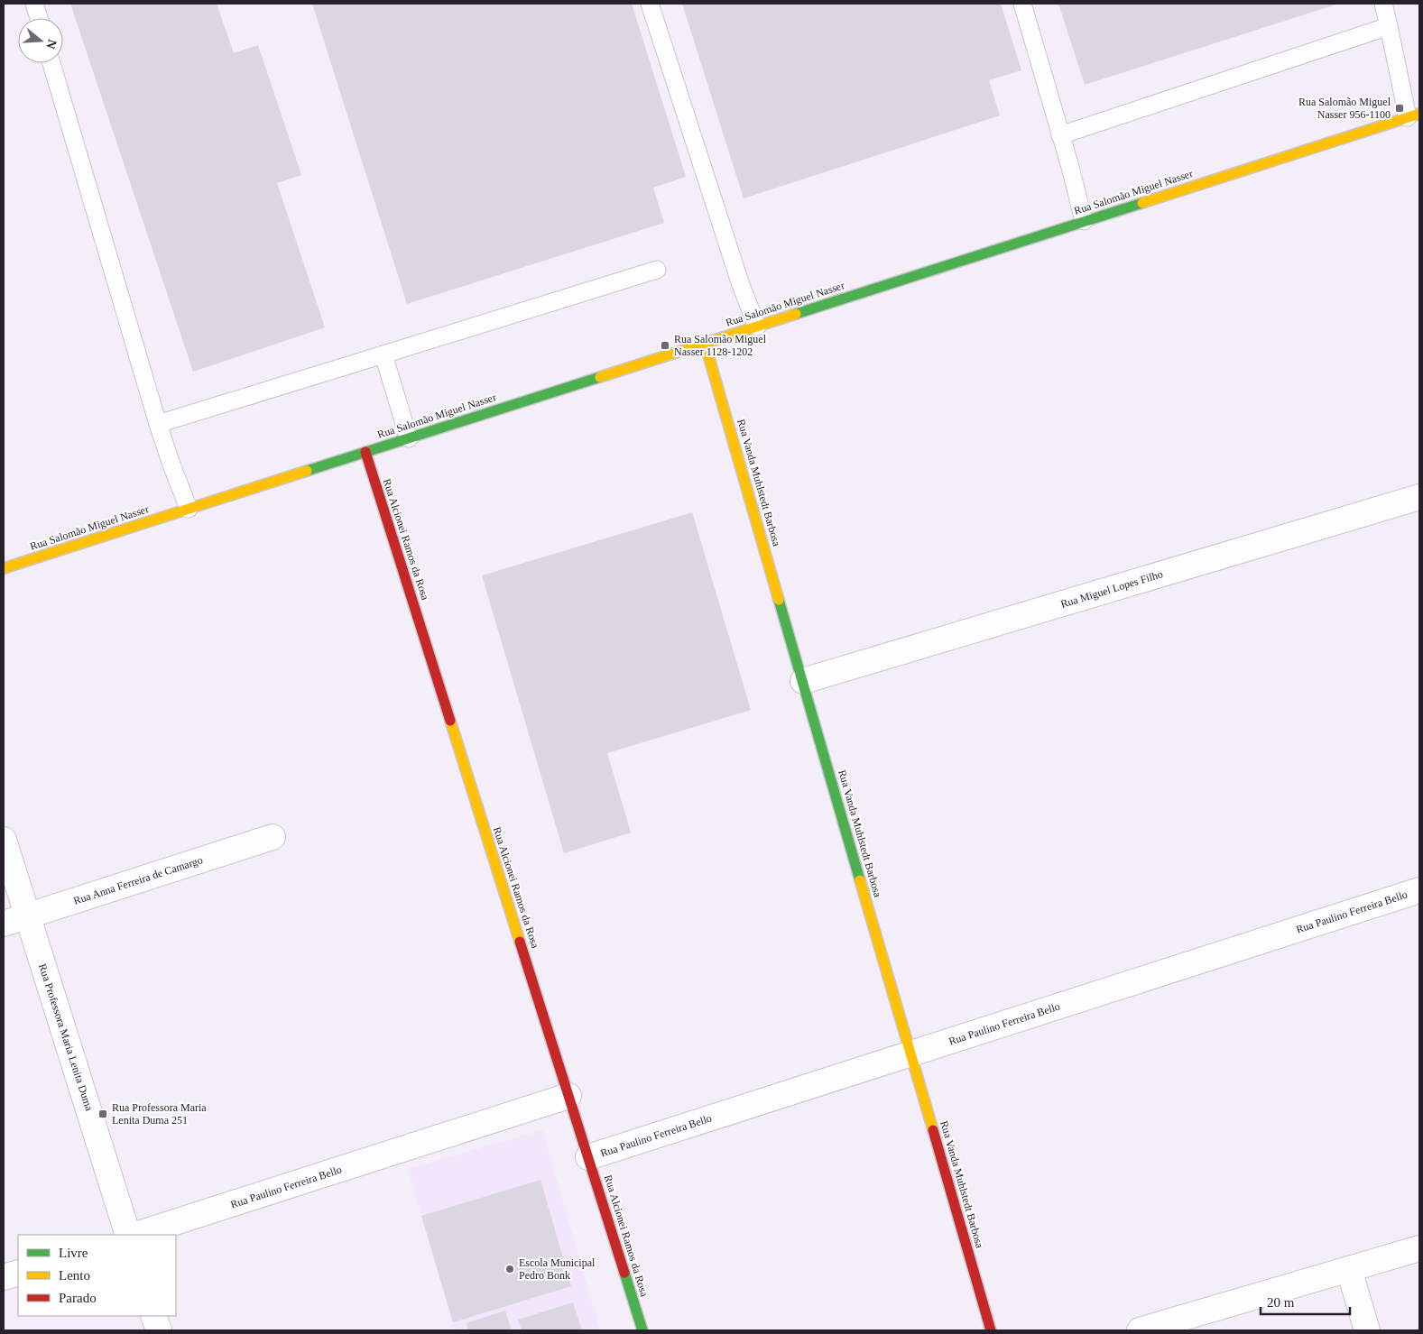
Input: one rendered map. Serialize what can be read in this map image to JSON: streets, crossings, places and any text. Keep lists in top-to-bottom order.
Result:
{
  "streets": {
    "street": [
      "Rua Salomão Miguel Nasser",
      "Rua Vanda Muhlstedt Barbosa",
      "Rua Alcionei Ramos da Rosa",
      "Rua Miguel Lopes Filho",
      "Rua Anna Ferreira de Camargo",
      "Rua Paulino Ferreira Bello",
      "Rua Professora Maria Lenita Duma"
    ]
  },
  "crossings": [
    ["Rua Salomão Miguel Nasser", "Rua Vanda Muhlstedt Barbosa"],
    ["Rua Salomão Miguel Nasser", "Rua Alcionei Ramos da Rosa"],
    ["Rua Vanda Muhlstedt Barbosa", "Rua Miguel Lopes Filho"],
    ["Rua Vanda Muhlstedt Barbosa", "Rua Paulino Ferreira Bello"],
    ["Rua Alcionei Ramos da Rosa", "Rua Paulino Ferreira Bello"],
    ["Rua Anna Ferreira de Camargo", "Rua Professora Maria Lenita Duma"]
  ],
  "places": {
    "transit": ["Rua Salomão Miguel Nasser 956-1100", "Rua Salomão Miguel Nasser 1128-1202", "Rua Professora Maria Lenita Duma 251"],
    "other": ["Escola Municipal Pedro Bonk"]
  },
  "legend": ["Livre", "Lento", "Parado"],
  "scale_bar": "20 m",
  "north": "right"
}
